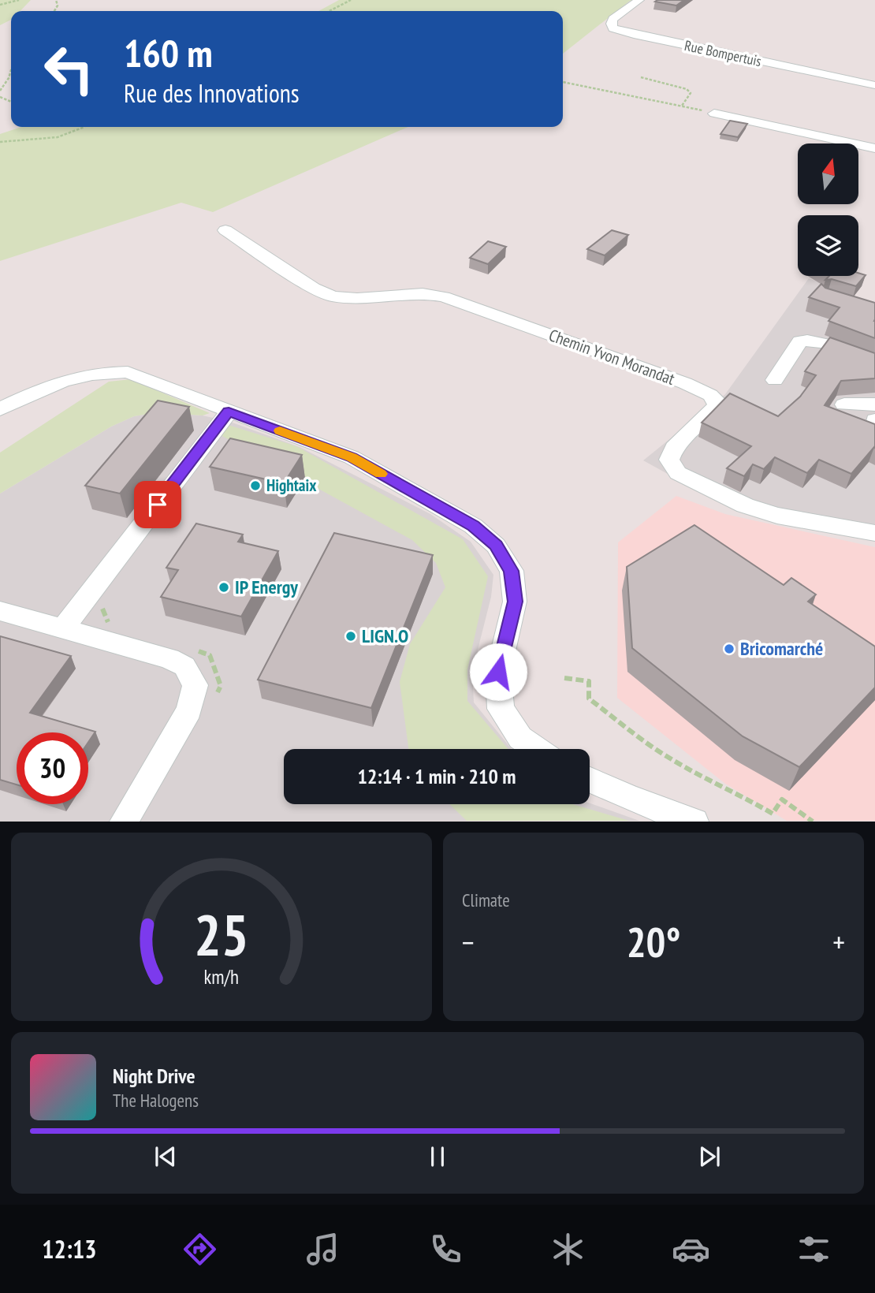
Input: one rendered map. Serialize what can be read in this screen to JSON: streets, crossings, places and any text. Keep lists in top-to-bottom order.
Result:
{
  "streets": {
    "street": ["Rue Bompertuis", "Chemin Yvon Morandat"]
  },
  "places": [
    "Hightaix",
    "IP Energy",
    "LIGN.O",
    "Bricomarché"
  ],
  "north": "top",
  "page": {
    "turn": ["160 m", "Rue des Innovations"],
    "limit": "30",
    "trip": "12:14 · 1 min · 210 m",
    "tile": "Climate",
    "heat": ["−", "20°", "+"],
    "song": ["Night Drive", "The Halogens"],
    "tabs": "12:13",
    "gauge": ["25", "km/h"]
  }
}
